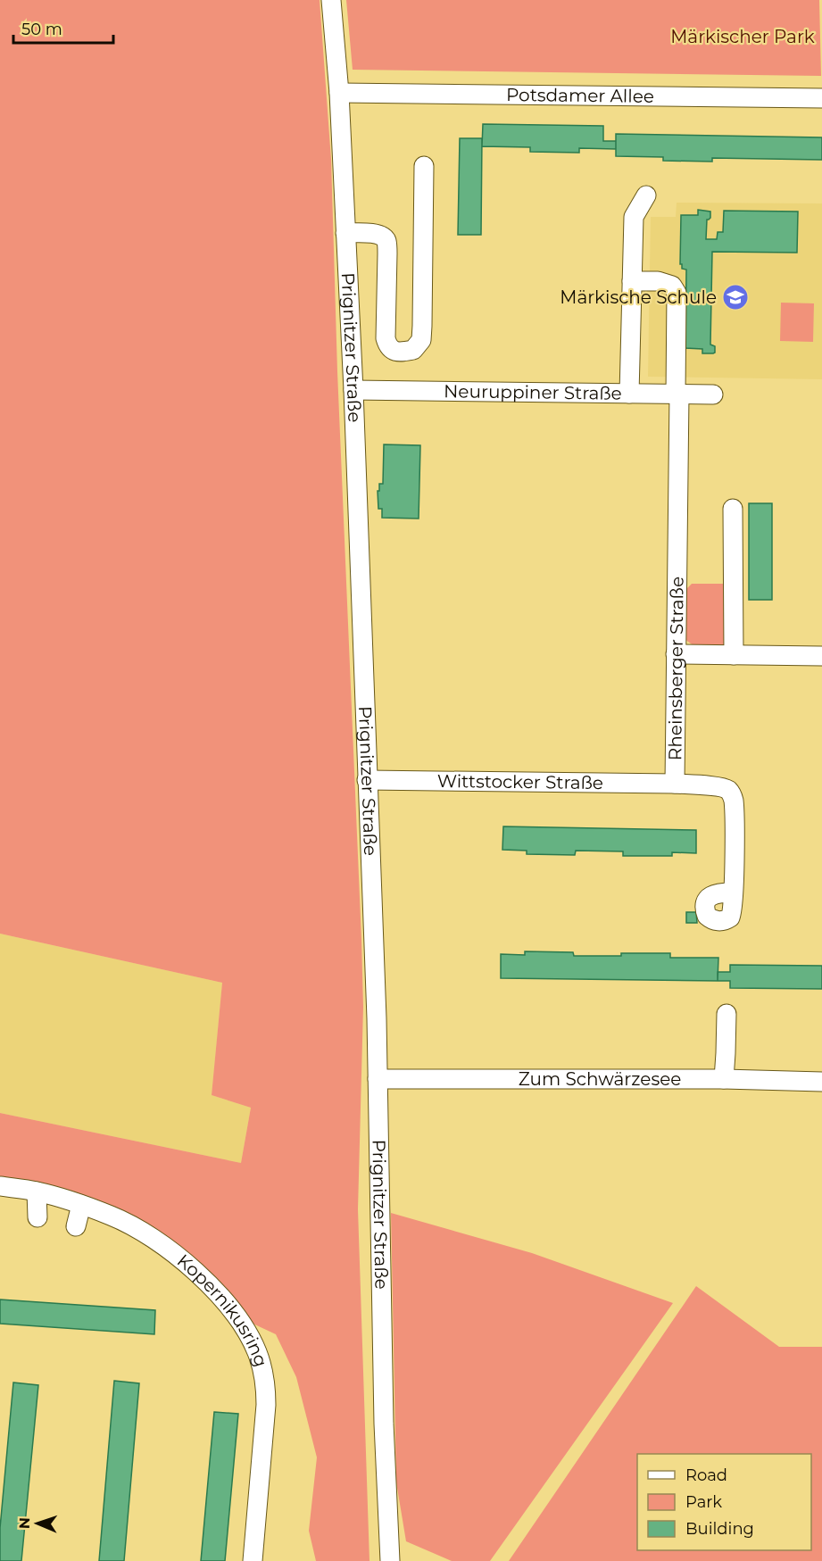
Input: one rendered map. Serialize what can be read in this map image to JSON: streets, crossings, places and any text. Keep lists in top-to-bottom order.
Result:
{
  "streets": {
    "street": [
      "Potsdamer Allee",
      "Prignitzer Straße",
      "Neuruppiner Straße",
      "Rheinsberger Straße",
      "Wittstocker Straße",
      "Zum Schwärzesee",
      "Kopernikusring"
    ]
  },
  "crossings": [
    ["Potsdamer Allee", "Prignitzer Straße"],
    ["Prignitzer Straße", "Neuruppiner Straße"],
    ["Prignitzer Straße", "Wittstocker Straße"],
    ["Prignitzer Straße", "Zum Schwärzesee"],
    ["Neuruppiner Straße", "Rheinsberger Straße"],
    ["Rheinsberger Straße", "Wittstocker Straße"]
  ],
  "parks": ["Märkischer Park"],
  "places": {
    "school or university": ["Märkische Schule"]
  },
  "legend": ["Road", "Park", "Building"],
  "scale_bar": "50 m",
  "north": "left"
}
